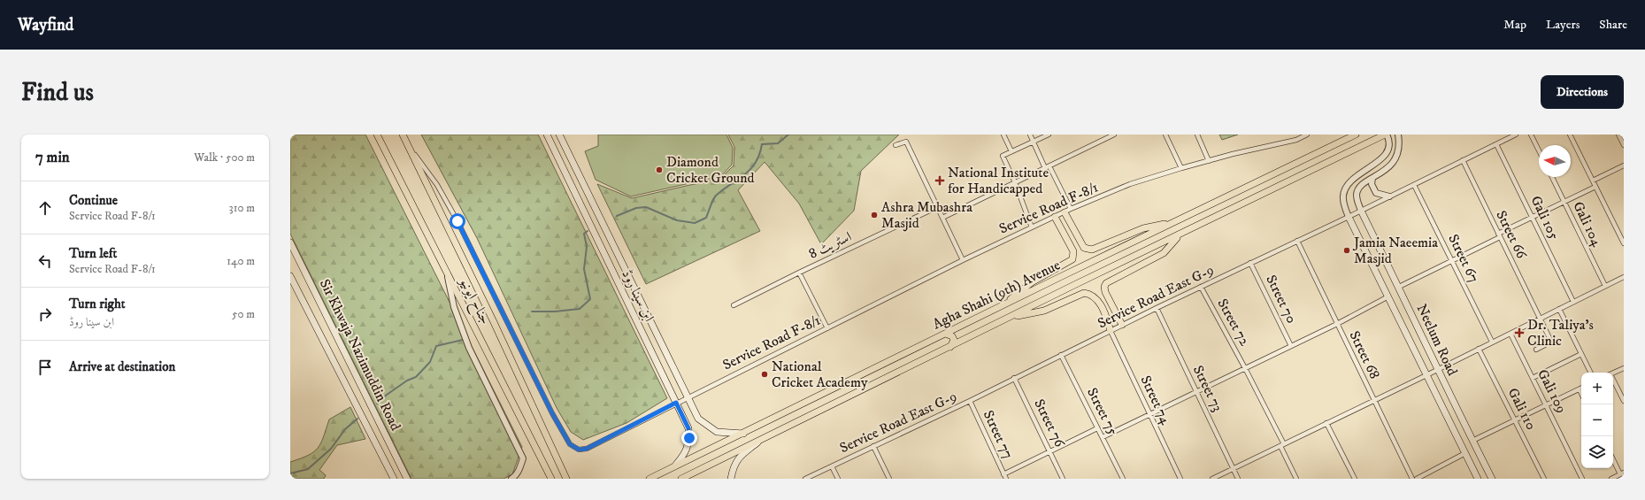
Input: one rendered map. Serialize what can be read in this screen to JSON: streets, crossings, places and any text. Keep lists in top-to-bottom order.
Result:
{
  "streets": {
    "main road": [
      "Agha Shahi (9th) Avenue",
      "ابن سینا روڈ",
      "جناح ایونیو",
      "Neelum Road",
      "Sir Khwaja Nazimuddin Road"
    ],
    "street": [
      "Service Road F-8/1",
      "Gali 105",
      "Gali 104",
      "Street 66",
      "اسٹریٹ 8",
      "Street 67",
      "Service Road East G-9",
      "Street 70",
      "Street 72",
      "Street 68",
      "Street 73",
      "Gali 109",
      "Street 74",
      "Gali 110",
      "Street 75",
      "Street 76",
      "Street 77"
    ]
  },
  "crossings": [
    ["Service Road F-8/1", "ابن سینا روڈ"],
    ["Service Road F-8/1", "جناح ایونیو"],
    ["Gali 105", "Service Road East G-9"],
    ["Street 66", "Service Road East G-9"],
    ["Street 67", "Service Road East G-9"],
    ["Agha Shahi (9th) Avenue", "ابن سینا روڈ"],
    ["Service Road East G-9", "Street 70"],
    ["Service Road East G-9", "Street 72"],
    ["Service Road East G-9", "Neelum Road"],
    ["Service Road East G-9", "Street 68"],
    ["Service Road East G-9", "Street 73"],
    ["Service Road East G-9", "Street 74"],
    ["Service Road East G-9", "Street 75"],
    ["Service Road East G-9", "Street 76"],
    ["Service Road East G-9", "Street 77"]
  ],
  "places": {
    "other": [
      "Diamond Cricket Ground",
      "Ashra Mubashra Masjid",
      "Jamia Naeemia Masjid",
      "National Cricket Academy"
    ],
    "health": ["National Institute for Handicapped", "Dr. Taliya's Clinic"]
  },
  "north": "left",
  "page": {
    "header": "Wayfind",
    "nav": ["Map", "Layers", "Share"],
    "buttons": "Directions",
    "title": "Find us",
    "heading": ["7 min", "Walk · 500 m"],
    "list": [
      ["Continue", "Service Road F-8/1", "310 m"],
      ["Turn left", "Service Road F-8/1", "140 m"],
      ["Turn right", "ابن سینا روڈ", "50 m"],
      "Arrive at destination"
    ],
    "map_buttons": ["+", "−"]
  }
}
